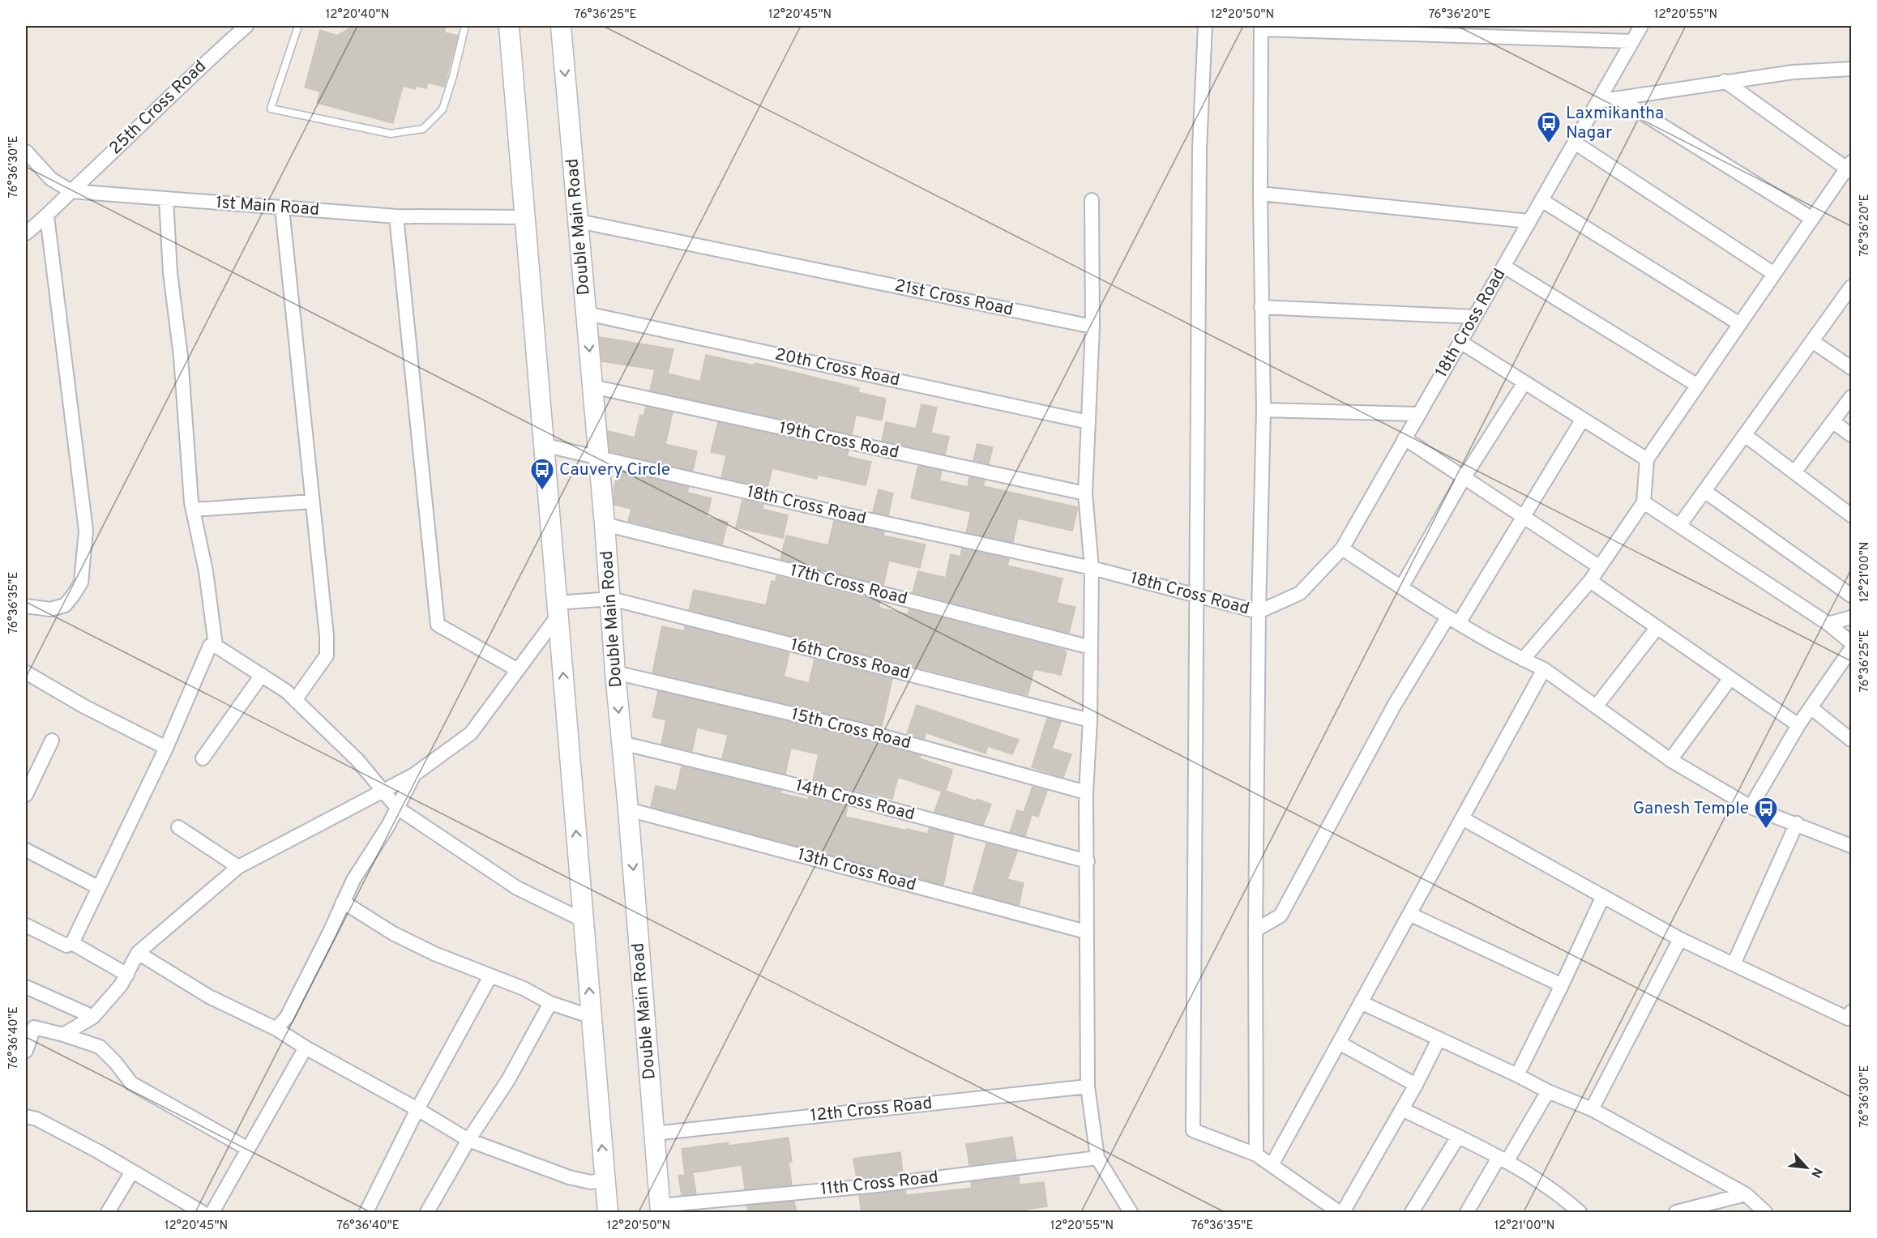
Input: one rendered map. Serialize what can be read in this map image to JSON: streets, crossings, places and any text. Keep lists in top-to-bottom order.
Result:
{
  "streets": {
    "street": [
      "25th Cross Road",
      "1st Main Road",
      "Double Main Road",
      "21st Cross Road",
      "18th Cross Road",
      "20th Cross Road",
      "19th Cross Road",
      "17th Cross Road",
      "16th Cross Road",
      "15th Cross Road",
      "14th Cross Road",
      "13th Cross Road",
      "12th Cross Road",
      "11th Cross Road"
    ]
  },
  "crossings": [
    ["25th Cross Road", "1st Main Road"],
    ["Double Main Road", "21st Cross Road"],
    ["Double Main Road", "18th Cross Road"],
    ["Double Main Road", "20th Cross Road"],
    ["Double Main Road", "19th Cross Road"],
    ["Double Main Road", "17th Cross Road"],
    ["Double Main Road", "16th Cross Road"],
    ["Double Main Road", "15th Cross Road"],
    ["Double Main Road", "14th Cross Road"],
    ["Double Main Road", "13th Cross Road"],
    ["Double Main Road", "12th Cross Road"],
    ["Double Main Road", "11th Cross Road"]
  ],
  "places": {
    "bus stop": ["Laxmikantha Nagar", "Cauvery Circle", "Ganesh Temple"]
  },
  "north": "bottom right",
  "coordinates": [
    "12°20'40\"N",
    "76°36'25\"E",
    "12°20'45\"N",
    "12°20'50\"N",
    "76°36'20\"E",
    "12°20'55\"N",
    "76°36'30\"E",
    "12°21'00\"N",
    "76°36'35\"E",
    "76°36'40\"E"
  ]
}
